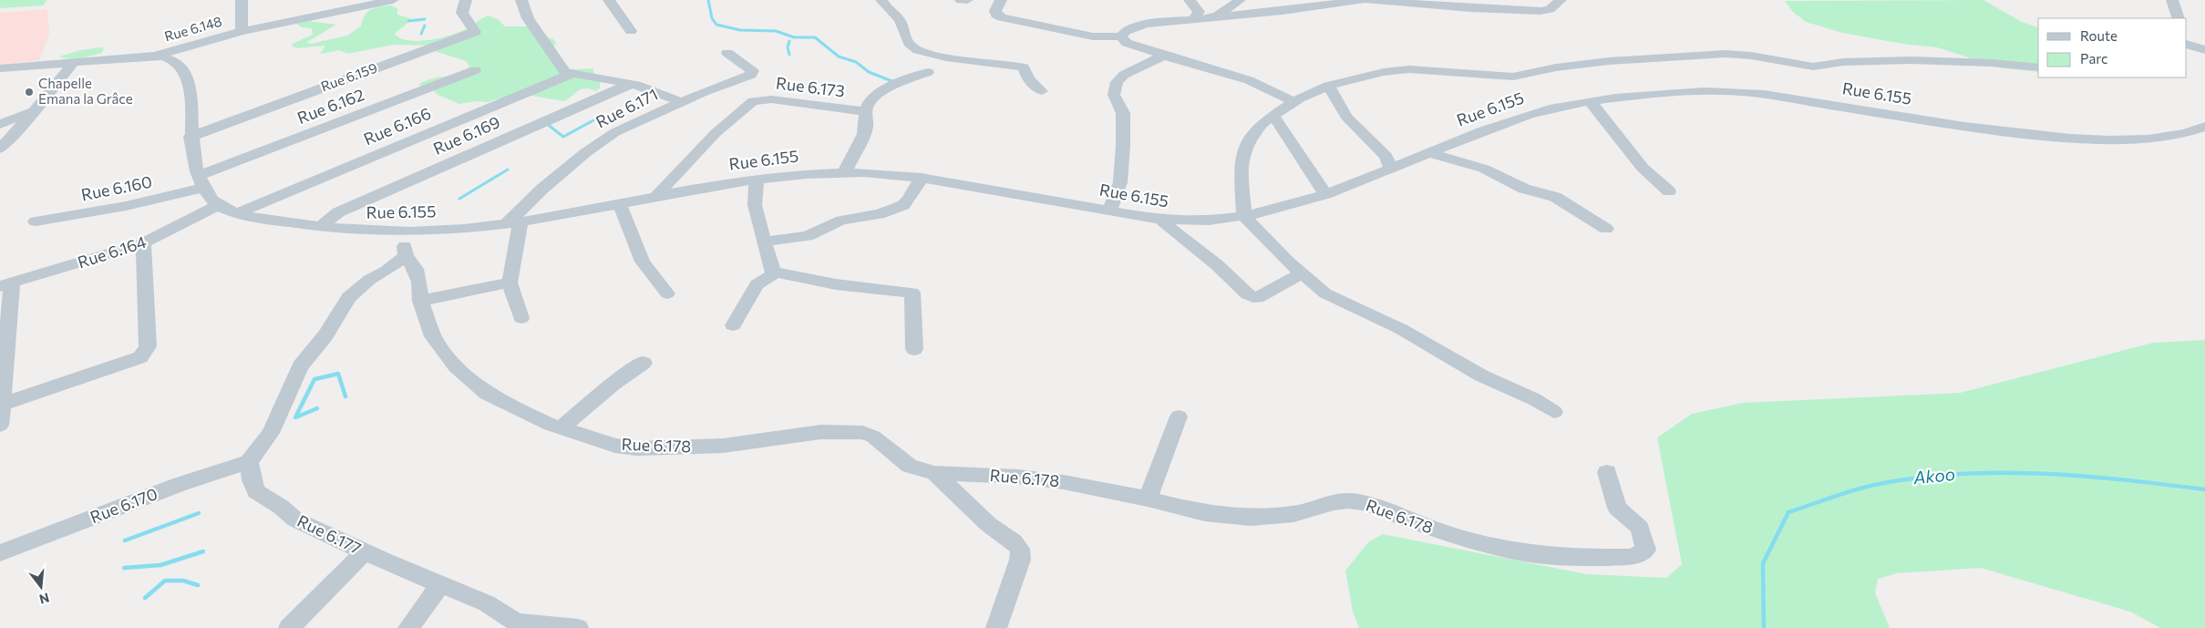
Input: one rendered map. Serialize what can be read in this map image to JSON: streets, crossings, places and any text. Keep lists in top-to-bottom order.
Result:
{
  "streets": {
    "street": [
      "Rue 6.148",
      "Rue 6.159",
      "Rue 6.173",
      "Rue 6.155",
      "Rue 6.162",
      "Rue 6.171",
      "Rue 6.166",
      "Rue 6.169",
      "Rue 6.160",
      "Rue 6.164",
      "Rue 6.178",
      "Rue 6.170",
      "Rue 6.177"
    ]
  },
  "crossings": [
    ["Rue 6.148", "Rue 6.155"],
    ["Rue 6.159", "Rue 6.155"],
    ["Rue 6.173", "Rue 6.155"],
    ["Rue 6.155", "Rue 6.162"],
    ["Rue 6.155", "Rue 6.171"],
    ["Rue 6.155", "Rue 6.166"],
    ["Rue 6.155", "Rue 6.169"],
    ["Rue 6.155", "Rue 6.160"],
    ["Rue 6.155", "Rue 6.164"],
    ["Rue 6.162", "Rue 6.160"],
    ["Rue 6.170", "Rue 6.177"]
  ],
  "water": ["Akoo"],
  "places": ["Chapelle Emana la Grâce"],
  "legend": ["Route", "Parc"],
  "north": "bottom"
}
